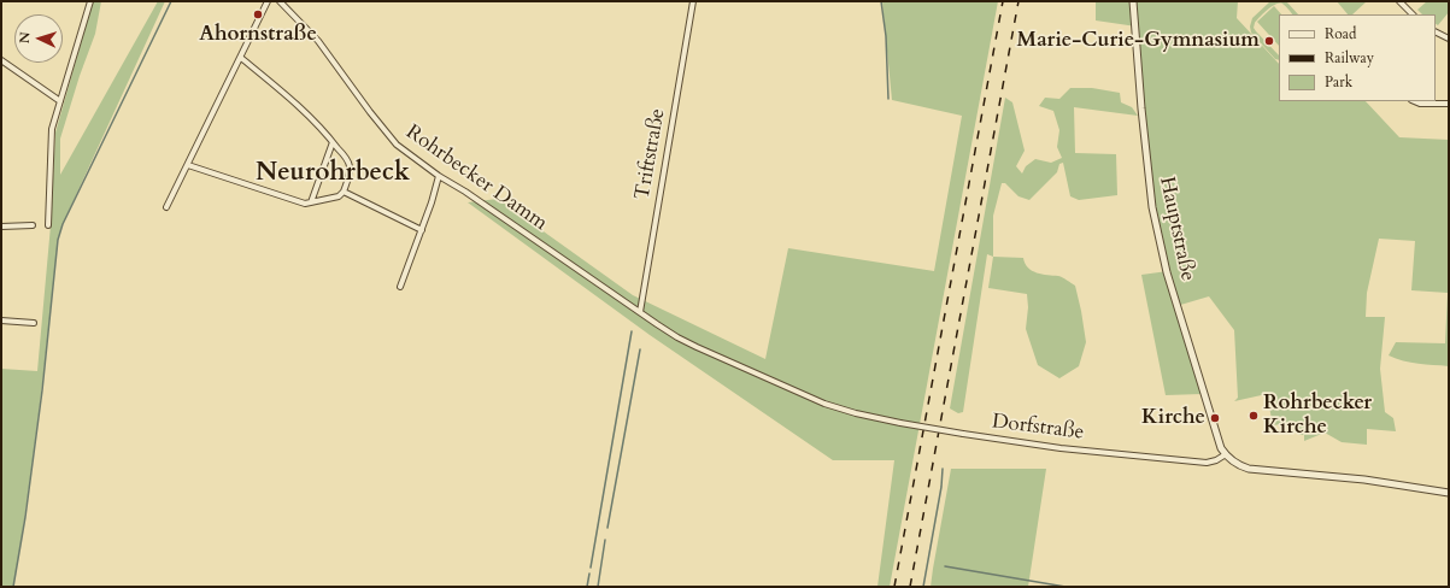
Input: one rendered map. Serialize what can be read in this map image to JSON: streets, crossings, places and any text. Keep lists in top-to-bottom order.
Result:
{
  "streets": {
    "street": [
      "Triftstraße",
      "Rohrbecker Damm",
      "Hauptstraße",
      "Dorfstraße"
    ]
  },
  "crossings": [
    ["Triftstraße", "Rohrbecker Damm"],
    ["Triftstraße", "Dorfstraße"],
    ["Rohrbecker Damm", "Dorfstraße"],
    ["Hauptstraße", "Dorfstraße"]
  ],
  "districts": ["Neurohrbeck"],
  "places": [
    "Ahornstraße",
    "Marie-Curie-Gymnasium",
    "Rohrbecker Kirche",
    "Kirche"
  ],
  "legend": ["Road", "Railway", "Park"],
  "north": "left"
}
